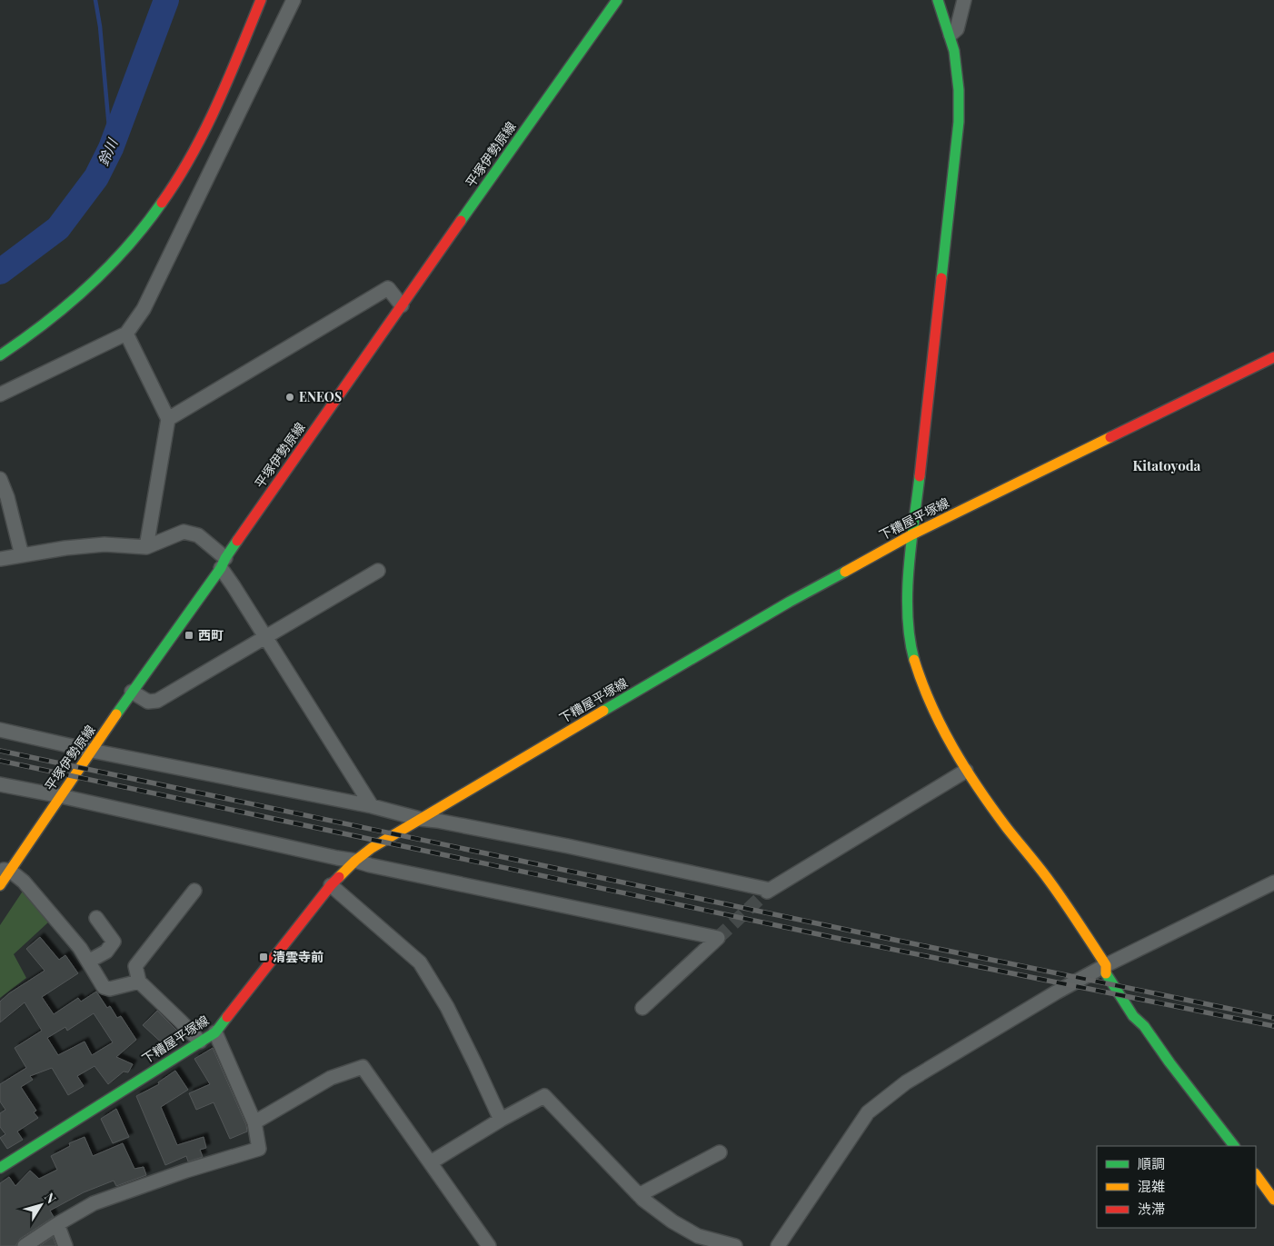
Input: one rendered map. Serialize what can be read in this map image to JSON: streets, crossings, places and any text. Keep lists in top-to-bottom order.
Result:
{
  "streets": {
    "main road": ["平塚伊勢原線", "下糟屋平塚線"]
  },
  "districts": ["Kitatoyoda"],
  "water": ["鈴川"],
  "places": {
    "other": ["ENEOS"],
    "transit": ["西町", "清雲寺前"]
  },
  "legend": ["順調", "混雑", "渋滞"],
  "north": "top right"
}
